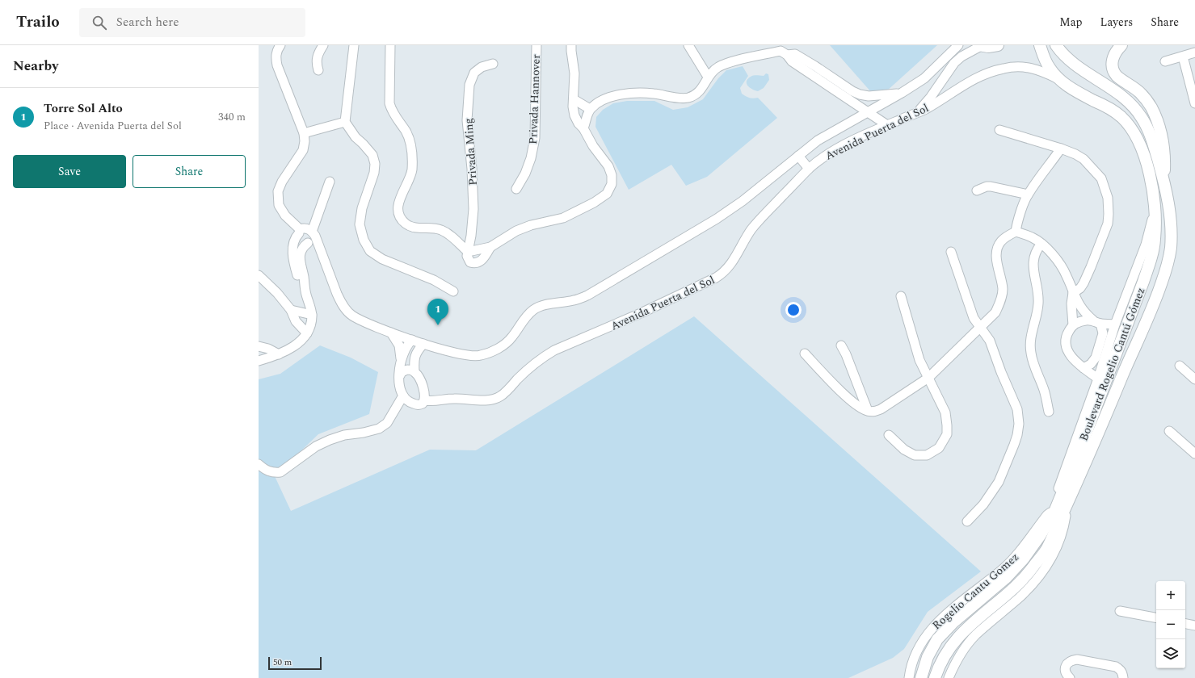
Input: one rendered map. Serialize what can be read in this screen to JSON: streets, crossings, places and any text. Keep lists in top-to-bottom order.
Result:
{
  "streets": {
    "main road": ["Boulevard Rogelio Cantú Gómez"],
    "street": [
      "Privada Hannover",
      "Avenida Puerta del Sol",
      "Privada Ming",
      "Rogelio Cantu Gomez"
    ]
  },
  "crossings": [
    ["Avenida Puerta del Sol", "Boulevard Rogelio Cantú Gómez"],
    ["Boulevard Rogelio Cantú Gómez", "Rogelio Cantu Gomez"]
  ],
  "scale_bar": "50 m",
  "page": {
    "header": "Trailo",
    "search": "Search here",
    "nav": ["Map", "Layers", "Share"],
    "heading": "Nearby",
    "list": [
      {
        "mark": "1",
        "name": "Torre Sol Alto",
        "note": "Place · Avenida Puerta del Sol",
        "value": "340 m"
      }
    ],
    "buttons": ["Save", "Share"],
    "pins": "1",
    "map_buttons": ["+", "−"],
    "scale": "50 m"
  }
}
